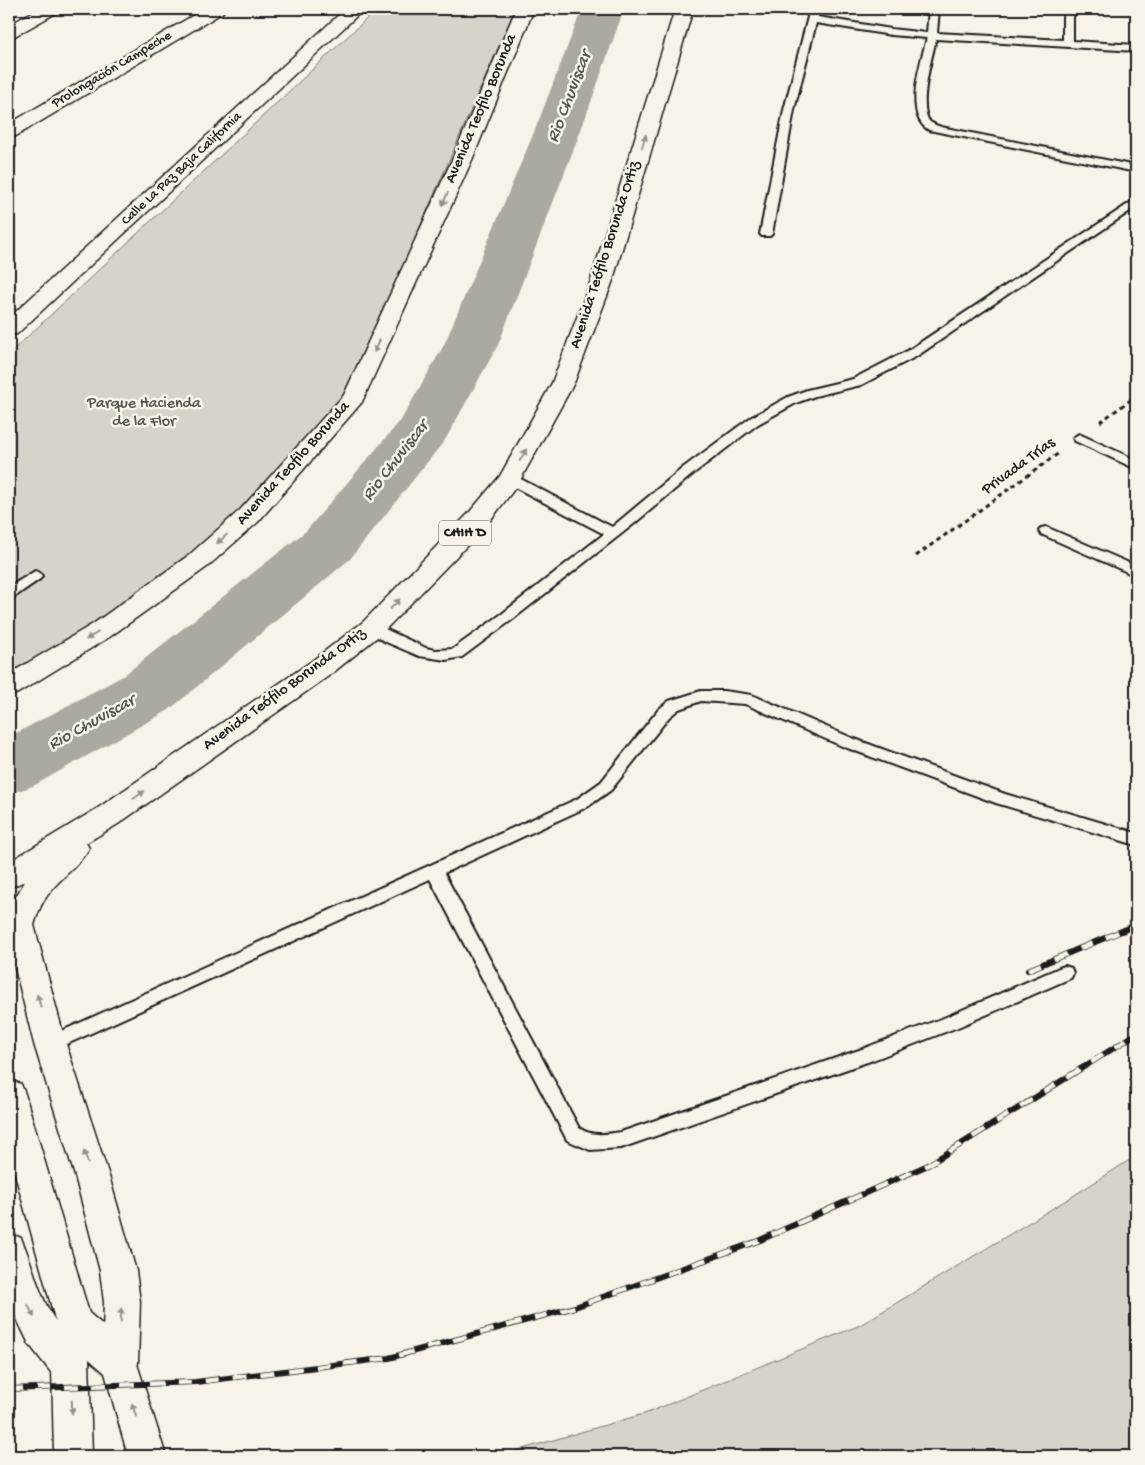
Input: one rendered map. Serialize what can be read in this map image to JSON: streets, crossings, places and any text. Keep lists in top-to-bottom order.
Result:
{
  "streets": {
    "main road": [
      "Prolongación Campeche",
      "Avenida Teofilo Borunda",
      "Calle La Paz Baja California",
      "Avenida Teófilo Borunda Ortiz",
      "CHIH D"
    ],
    "path": ["Privada Trías"]
  },
  "one_way": ["Avenida Teofilo Borunda", "Avenida Teófilo Borunda Ortiz"],
  "water": ["Rio Chuviscar"],
  "parks": ["Parque Hacienda de la Flor"]
}
